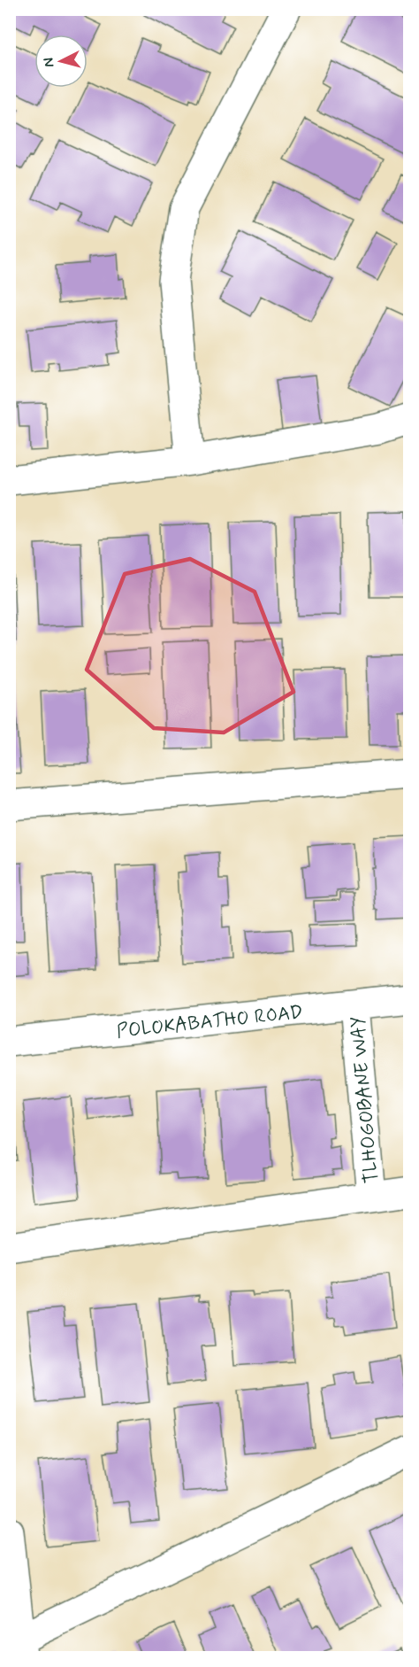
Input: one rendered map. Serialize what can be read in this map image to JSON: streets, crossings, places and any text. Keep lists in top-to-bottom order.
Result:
{
  "streets": {
    "street": ["POLOKABATHO ROAD", "TLHOGOBANE WAY"]
  },
  "crossings": [
    ["POLOKABATHO ROAD", "TLHOGOBANE WAY"]
  ],
  "north": "left"
}
